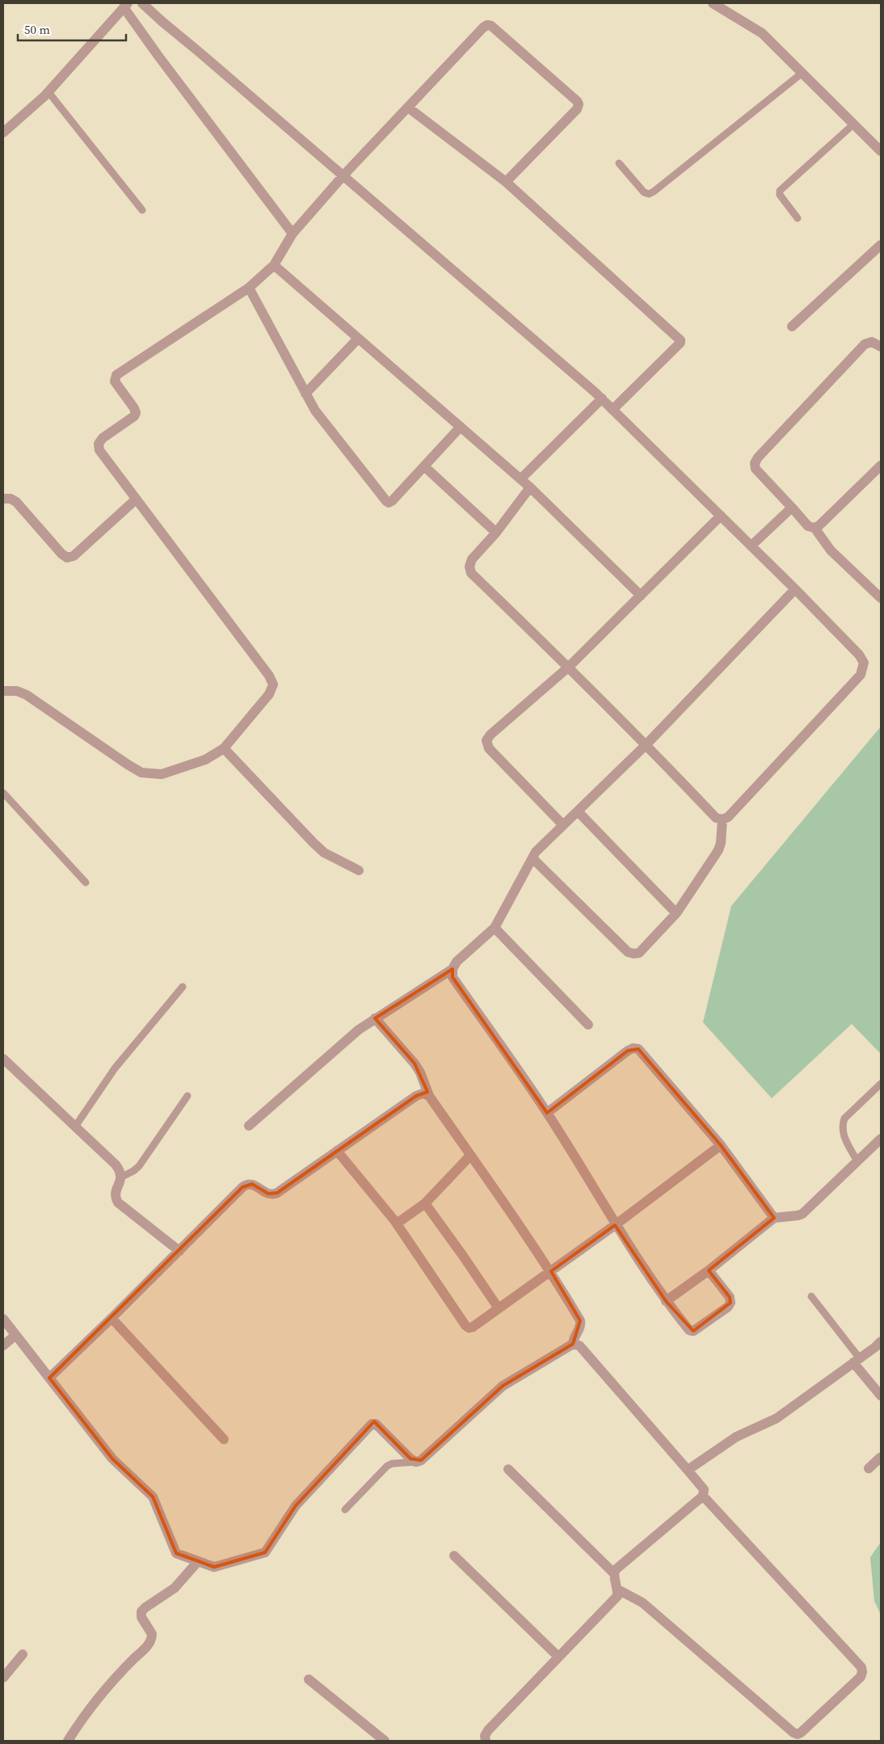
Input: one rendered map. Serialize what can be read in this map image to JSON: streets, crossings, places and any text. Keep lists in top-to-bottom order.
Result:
{
  "scale_bar": "50 m"
}
